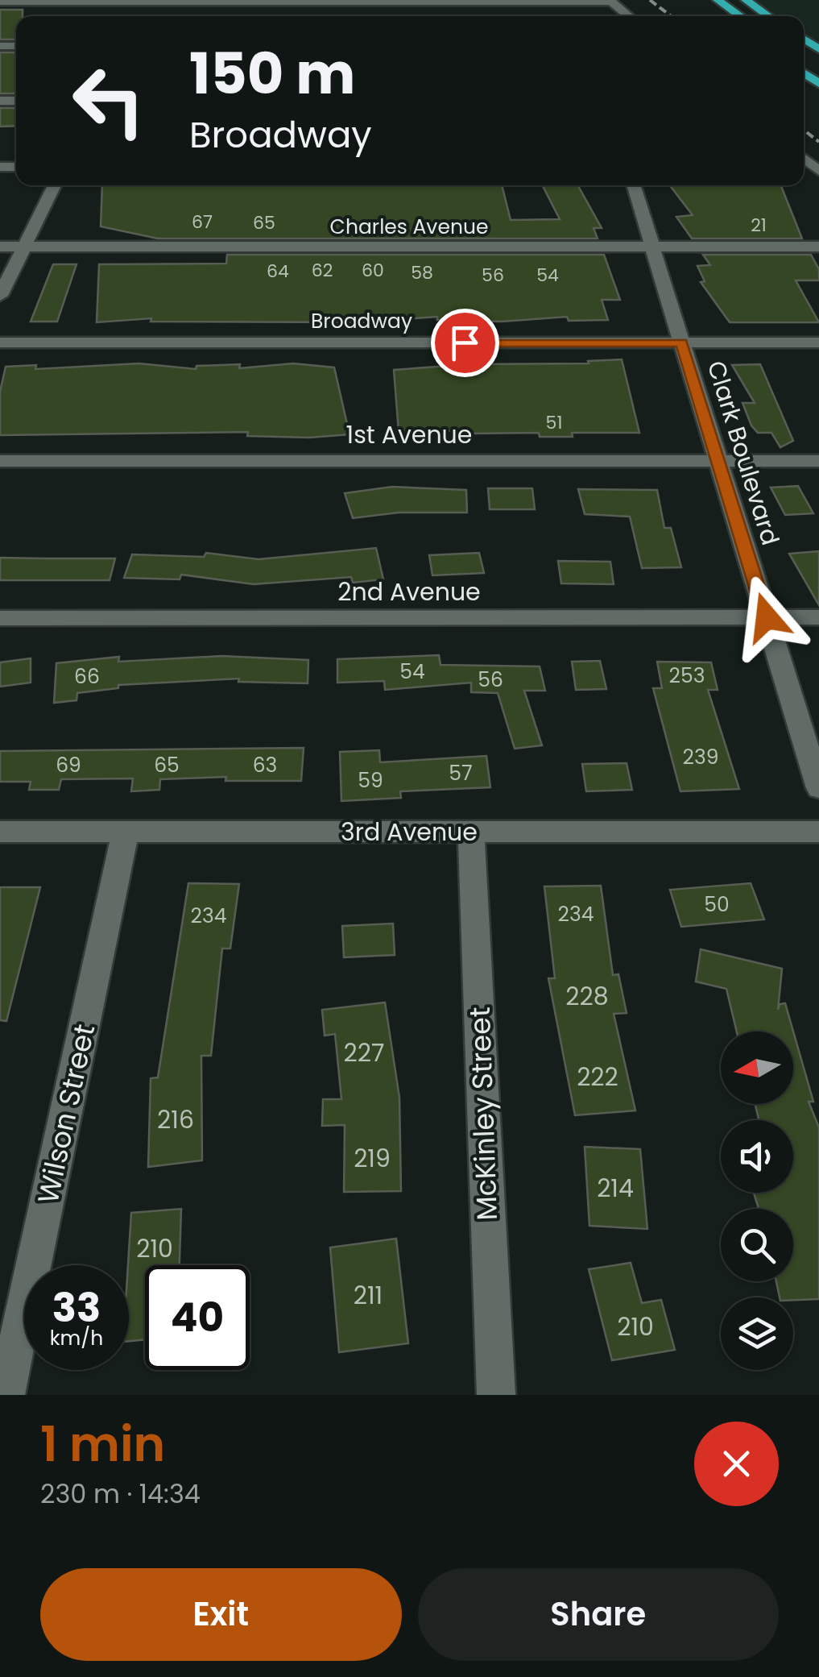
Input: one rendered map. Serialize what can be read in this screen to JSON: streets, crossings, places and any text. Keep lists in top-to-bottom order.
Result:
{
  "streets": {
    "street": [
      "Charles Avenue",
      "Broadway",
      "1st Avenue",
      "Clark Boulevard",
      "2nd Avenue",
      "3rd Avenue",
      "Wilson Street",
      "McKinley Street"
    ]
  },
  "crossings": [
    ["Charles Avenue", "Clark Boulevard"],
    ["Broadway", "Clark Boulevard"],
    ["1st Avenue", "Clark Boulevard"],
    ["Clark Boulevard", "2nd Avenue"],
    ["3rd Avenue", "Wilson Street"],
    ["3rd Avenue", "McKinley Street"]
  ],
  "house_numbers": [
    "67",
    "65",
    "21",
    "62",
    "60",
    "64",
    "58",
    "56",
    "54",
    "51",
    "54",
    "253",
    "66",
    "56",
    "239",
    "69",
    "65",
    "63",
    "57",
    "59",
    "50",
    "234",
    "234",
    "228",
    "227",
    "222",
    "216",
    "219",
    "214",
    "210",
    "211",
    "210"
  ],
  "north": "left",
  "page": {
    "turn": ["150 m", "Broadway"],
    "speed": "33 km/h",
    "limit": "40",
    "heading": ["1 min", "230 m · 14:34"],
    "buttons": ["Exit", "Share"]
  }
}
